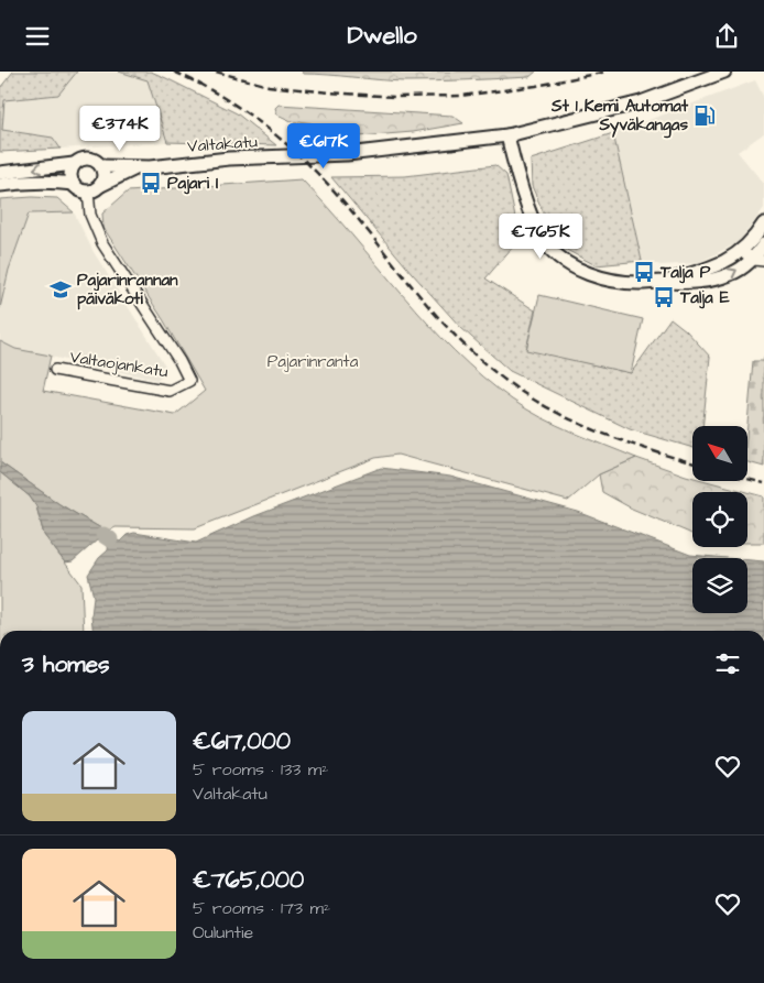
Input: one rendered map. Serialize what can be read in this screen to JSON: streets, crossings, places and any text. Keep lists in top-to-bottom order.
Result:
{
  "streets": {
    "main road": ["Valtakatu"],
    "street": ["Valtaojankatu"]
  },
  "crossings": [
    ["Valtakatu", "Valtaojankatu"]
  ],
  "parks": ["Pajarinranta"],
  "places": {
    "fuel station": ["St 1 Kemi Automat Syväkangas"],
    "bus stop": ["Pajari I", "Talja P", "Talja E"],
    "school or university": ["Pajarinrannan päiväkoti"]
  },
  "north": "top left",
  "page": {
    "header": "Dwello",
    "price": ["€374K", "€617K", "€765K"],
    "heading": "3 homes",
    "list": [
      {
        "name": "€617,000",
        "note": "5 rooms · 133 m² · Valtakatu"
      },
      {
        "name": "€765,000",
        "note": "5 rooms · 173 m² · Ouluntie"
      }
    ]
  }
}
